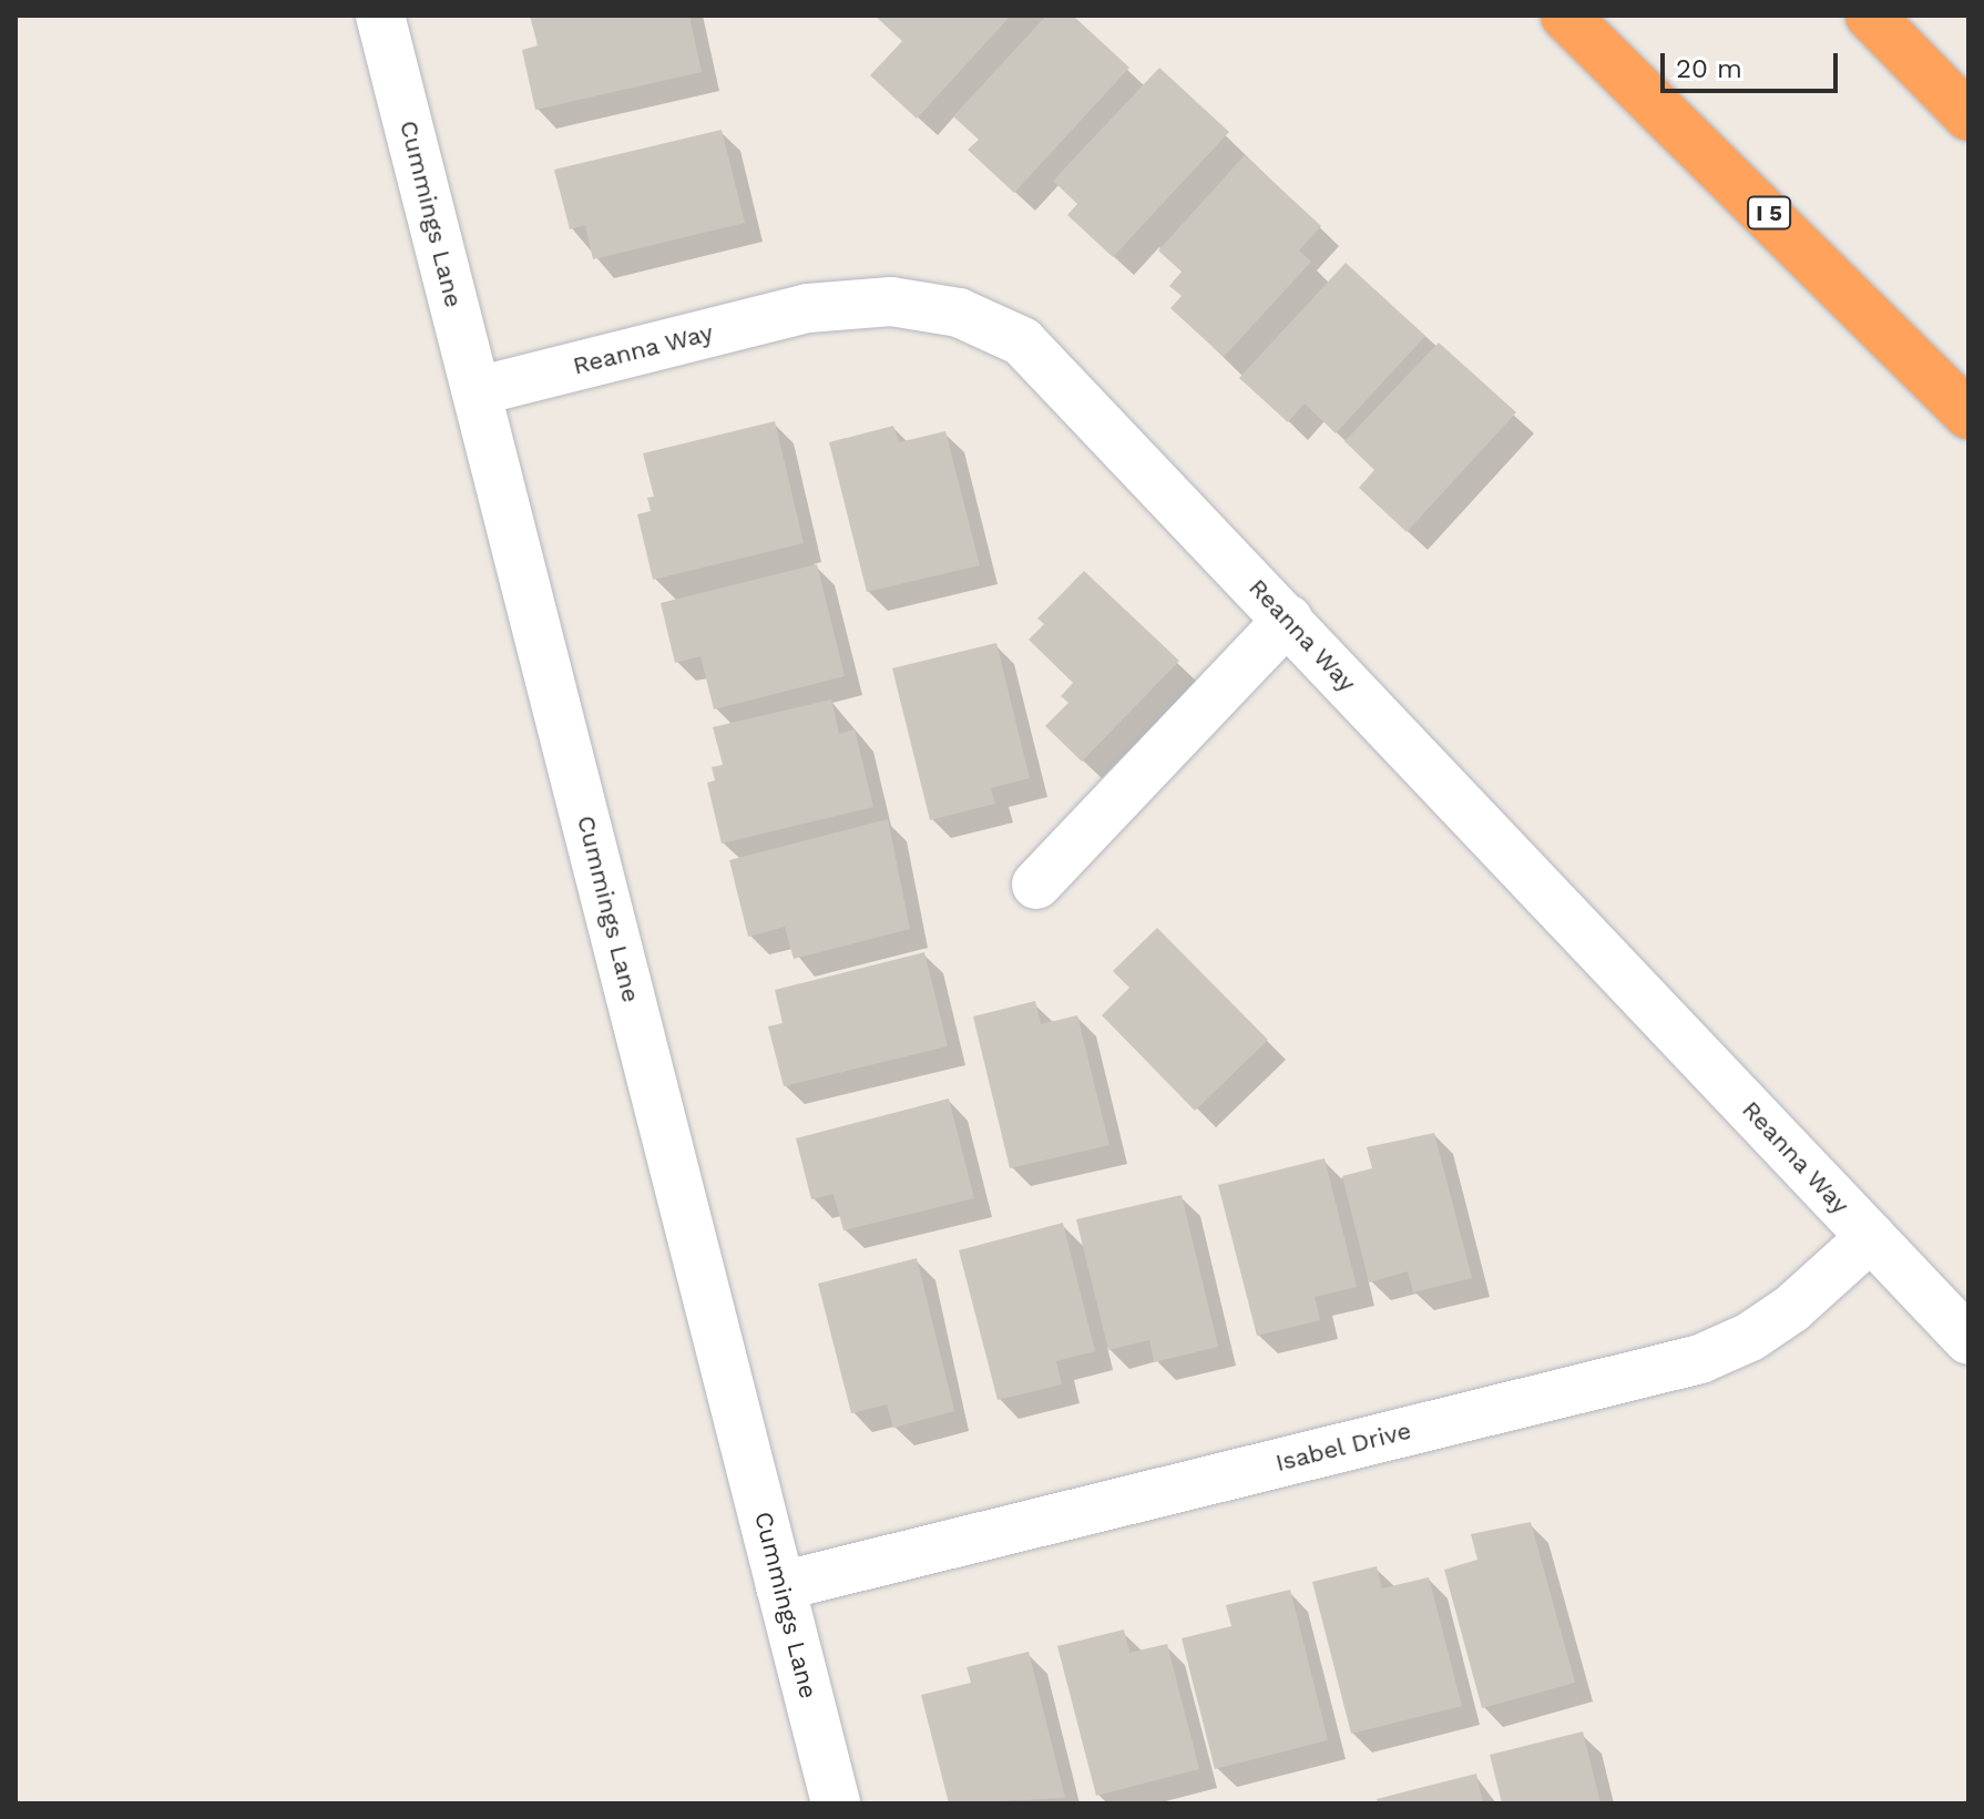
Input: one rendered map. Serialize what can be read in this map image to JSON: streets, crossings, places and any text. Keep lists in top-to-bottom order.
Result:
{
  "streets": {
    "highway": ["I 5"],
    "street": ["Cummings Lane", "Reanna Way", "Isabel Drive"]
  },
  "crossings": [
    ["Cummings Lane", "Reanna Way"],
    ["Cummings Lane", "Isabel Drive"],
    ["Reanna Way", "Isabel Drive"]
  ],
  "scale_bar": "20 m"
}
